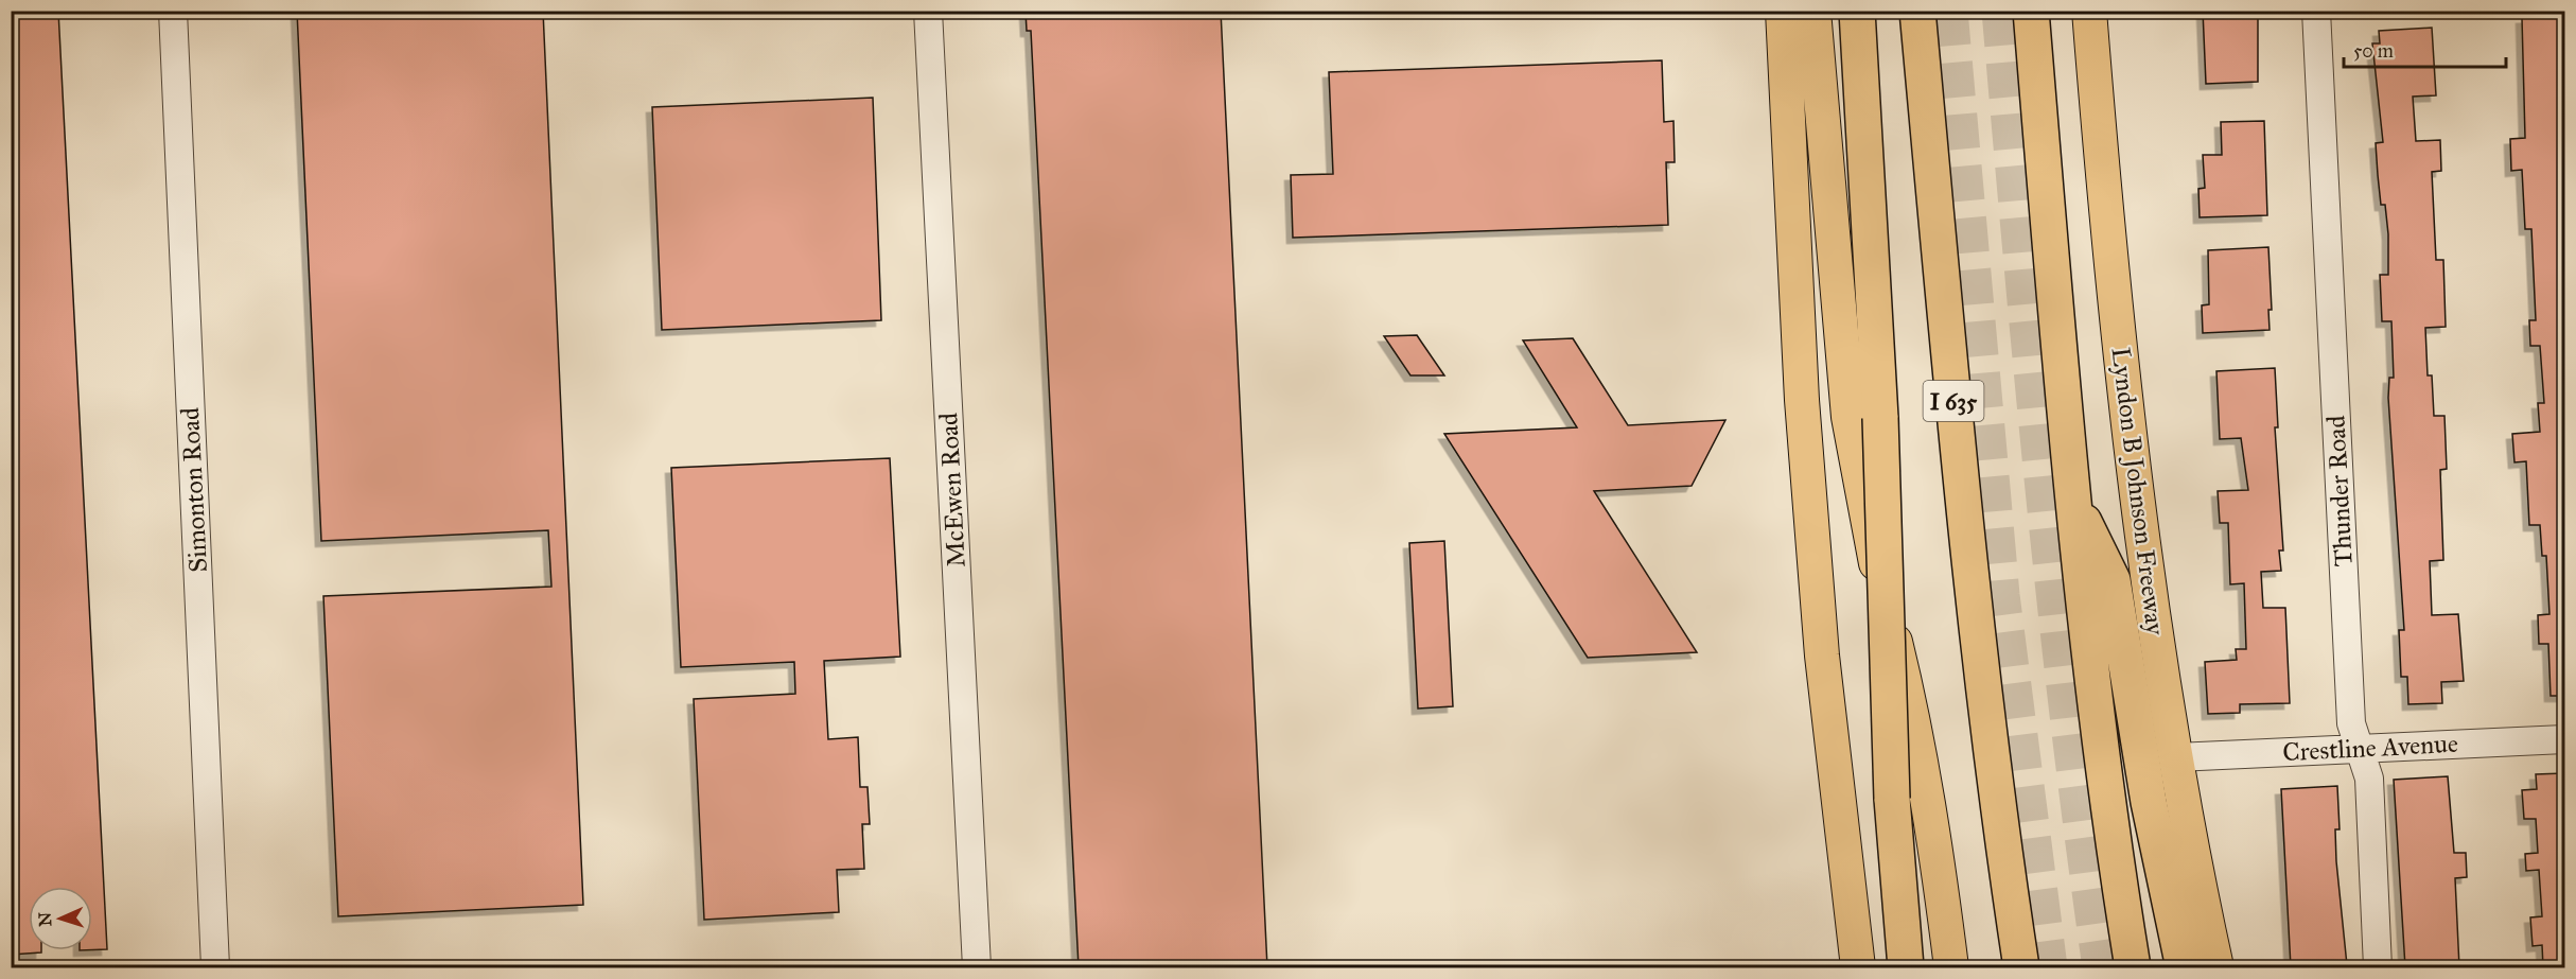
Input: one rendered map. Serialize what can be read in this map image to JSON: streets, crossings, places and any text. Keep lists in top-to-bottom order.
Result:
{
  "streets": {
    "highway": ["I 635"],
    "main road": ["Lyndon B Johnson Freeway"],
    "street": [
      "Simonton Road",
      "McEwen Road",
      "Thunder Road",
      "Crestline Avenue"
    ]
  },
  "crossings": [
    ["Lyndon B Johnson Freeway", "Crestline Avenue"],
    ["Thunder Road", "Crestline Avenue"]
  ],
  "scale_bar": "50 m",
  "north": "left"
}
